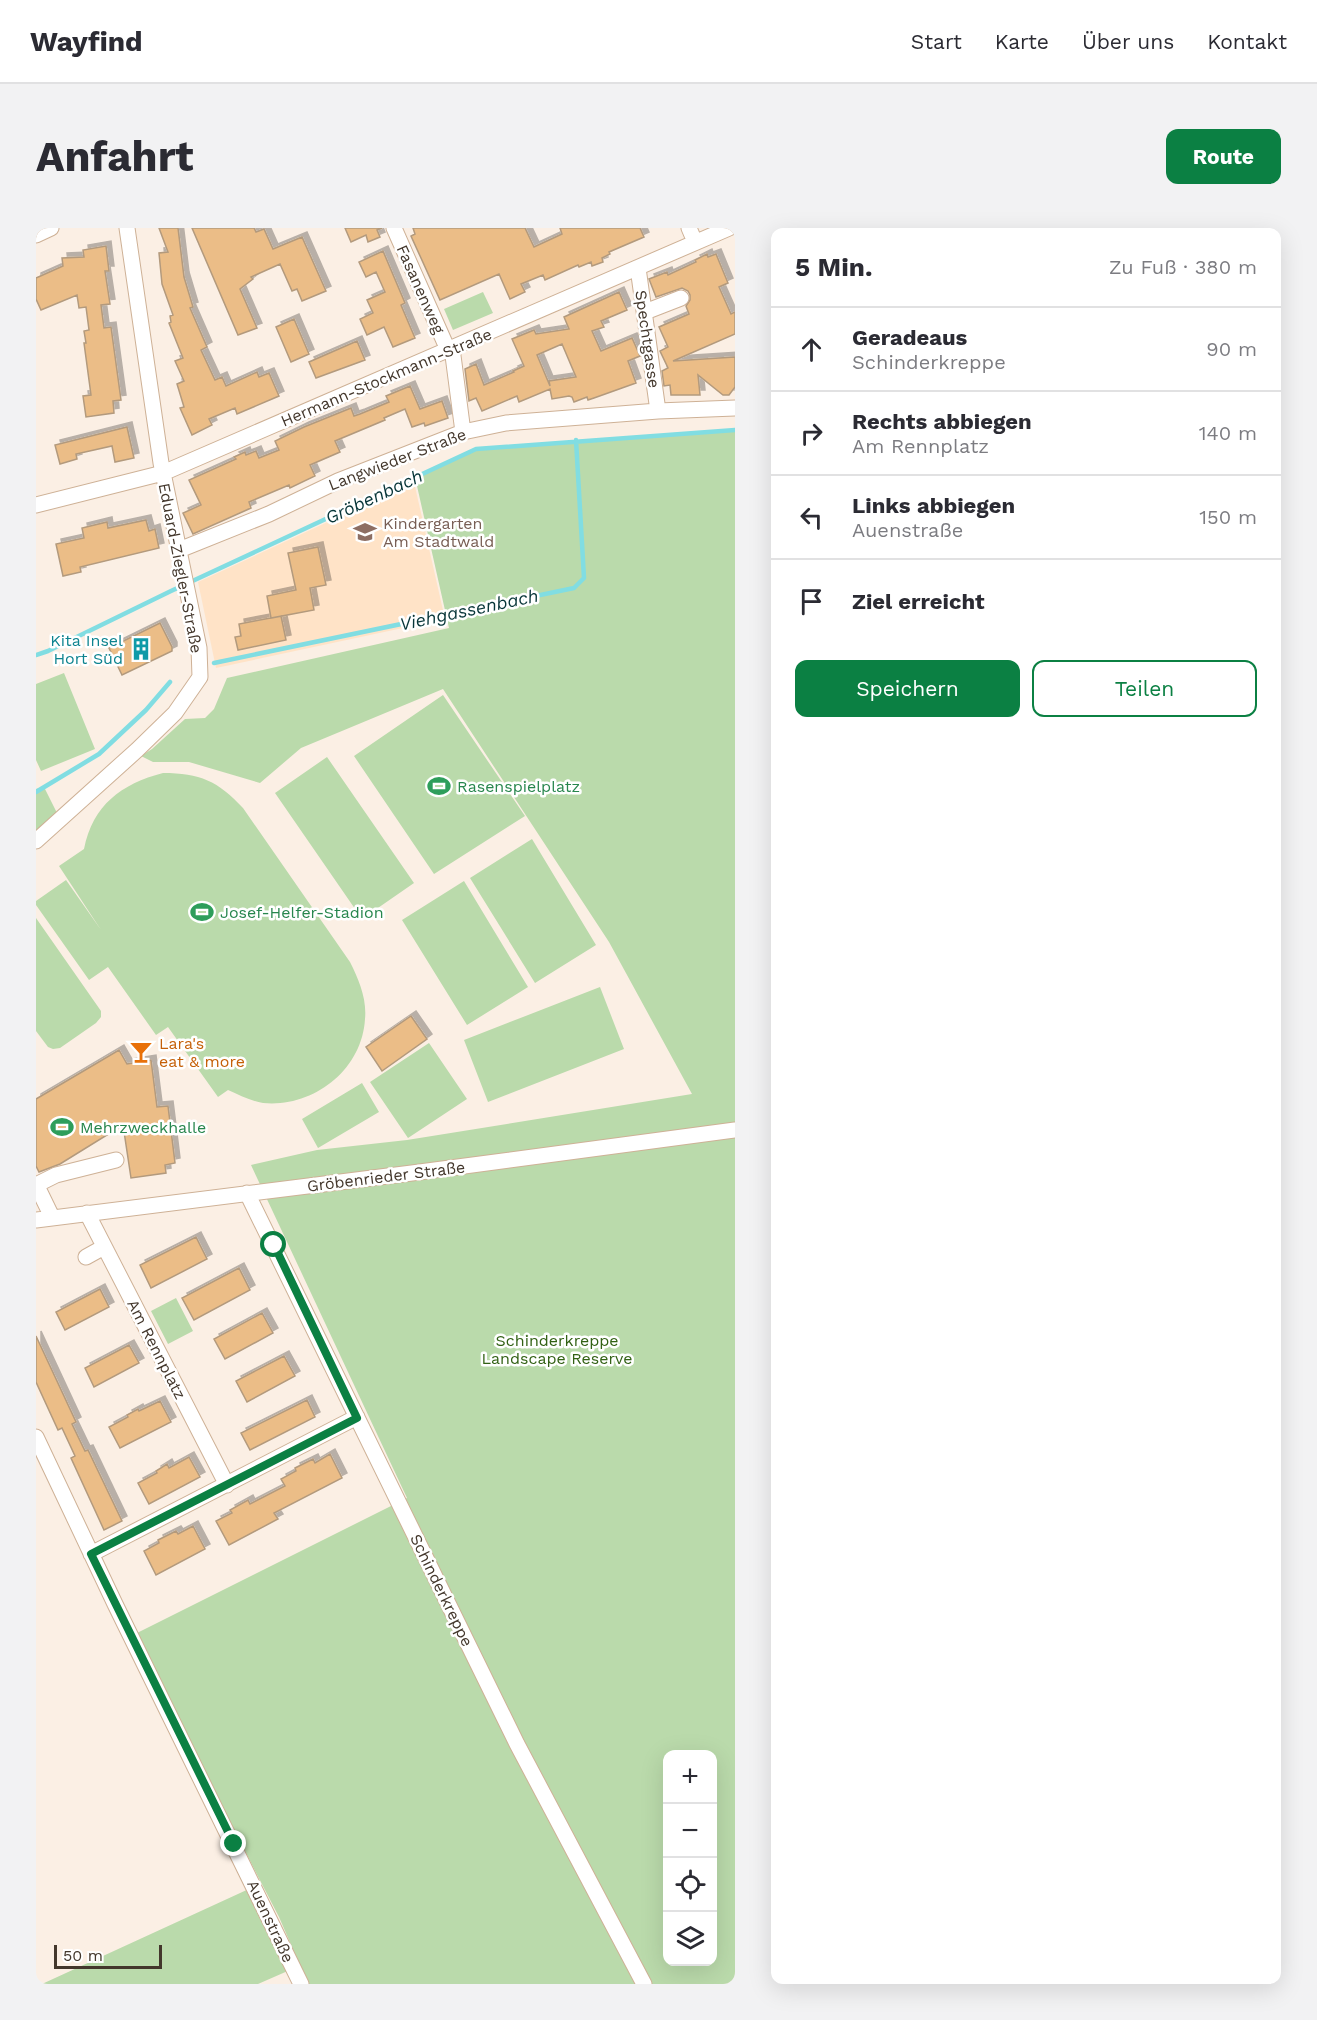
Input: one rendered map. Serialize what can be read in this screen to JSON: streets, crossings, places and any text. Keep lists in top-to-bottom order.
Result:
{
  "streets": {
    "street": [
      "Fasanenweg",
      "Spechtgasse",
      "Hermann-Stockmann-Straße",
      "Langwieder Straße",
      "Eduard-Ziegler-Straße",
      "Gröbenrieder Straße",
      "Am Rennplatz",
      "Schinderkreppe",
      "Auenstraße"
    ]
  },
  "crossings": [
    ["Fasanenweg", "Hermann-Stockmann-Straße"],
    ["Fasanenweg", "Langwieder Straße"],
    ["Spechtgasse", "Hermann-Stockmann-Straße"],
    ["Spechtgasse", "Langwieder Straße"],
    ["Hermann-Stockmann-Straße", "Eduard-Ziegler-Straße"],
    ["Langwieder Straße", "Eduard-Ziegler-Straße"],
    ["Gröbenrieder Straße", "Am Rennplatz"],
    ["Gröbenrieder Straße", "Schinderkreppe"]
  ],
  "water": ["Gröbenbach", "Viehgassenbach"],
  "parks": ["Schinderkreppe Landscape Reserve"],
  "places": {
    "school or university": ["Kindergarten Am Stadtwald"],
    "building": ["Kita Insel Hort Süd"],
    "sports": ["Rasenspielplatz", "Josef-Helfer-Stadion", "Mehrzweckhalle"],
    "bar": ["Lara's eat & more"]
  },
  "scale_bar": "50 m",
  "page": {
    "header": "Wayfind",
    "nav": [
      "Start",
      "Karte",
      "Über uns",
      "Kontakt"
    ],
    "buttons": [
      "Route",
      ["Speichern", "Teilen"]
    ],
    "title": "Anfahrt",
    "heading": ["5 Min.", "Zu Fuß · 380 m"],
    "list": [
      ["Geradeaus", "Schinderkreppe", "90 m"],
      ["Rechts abbiegen", "Am Rennplatz", "140 m"],
      ["Links abbiegen", "Auenstraße", "150 m"],
      "Ziel erreicht"
    ],
    "map_buttons": ["+", "−"],
    "scale": "50 m"
  }
}
